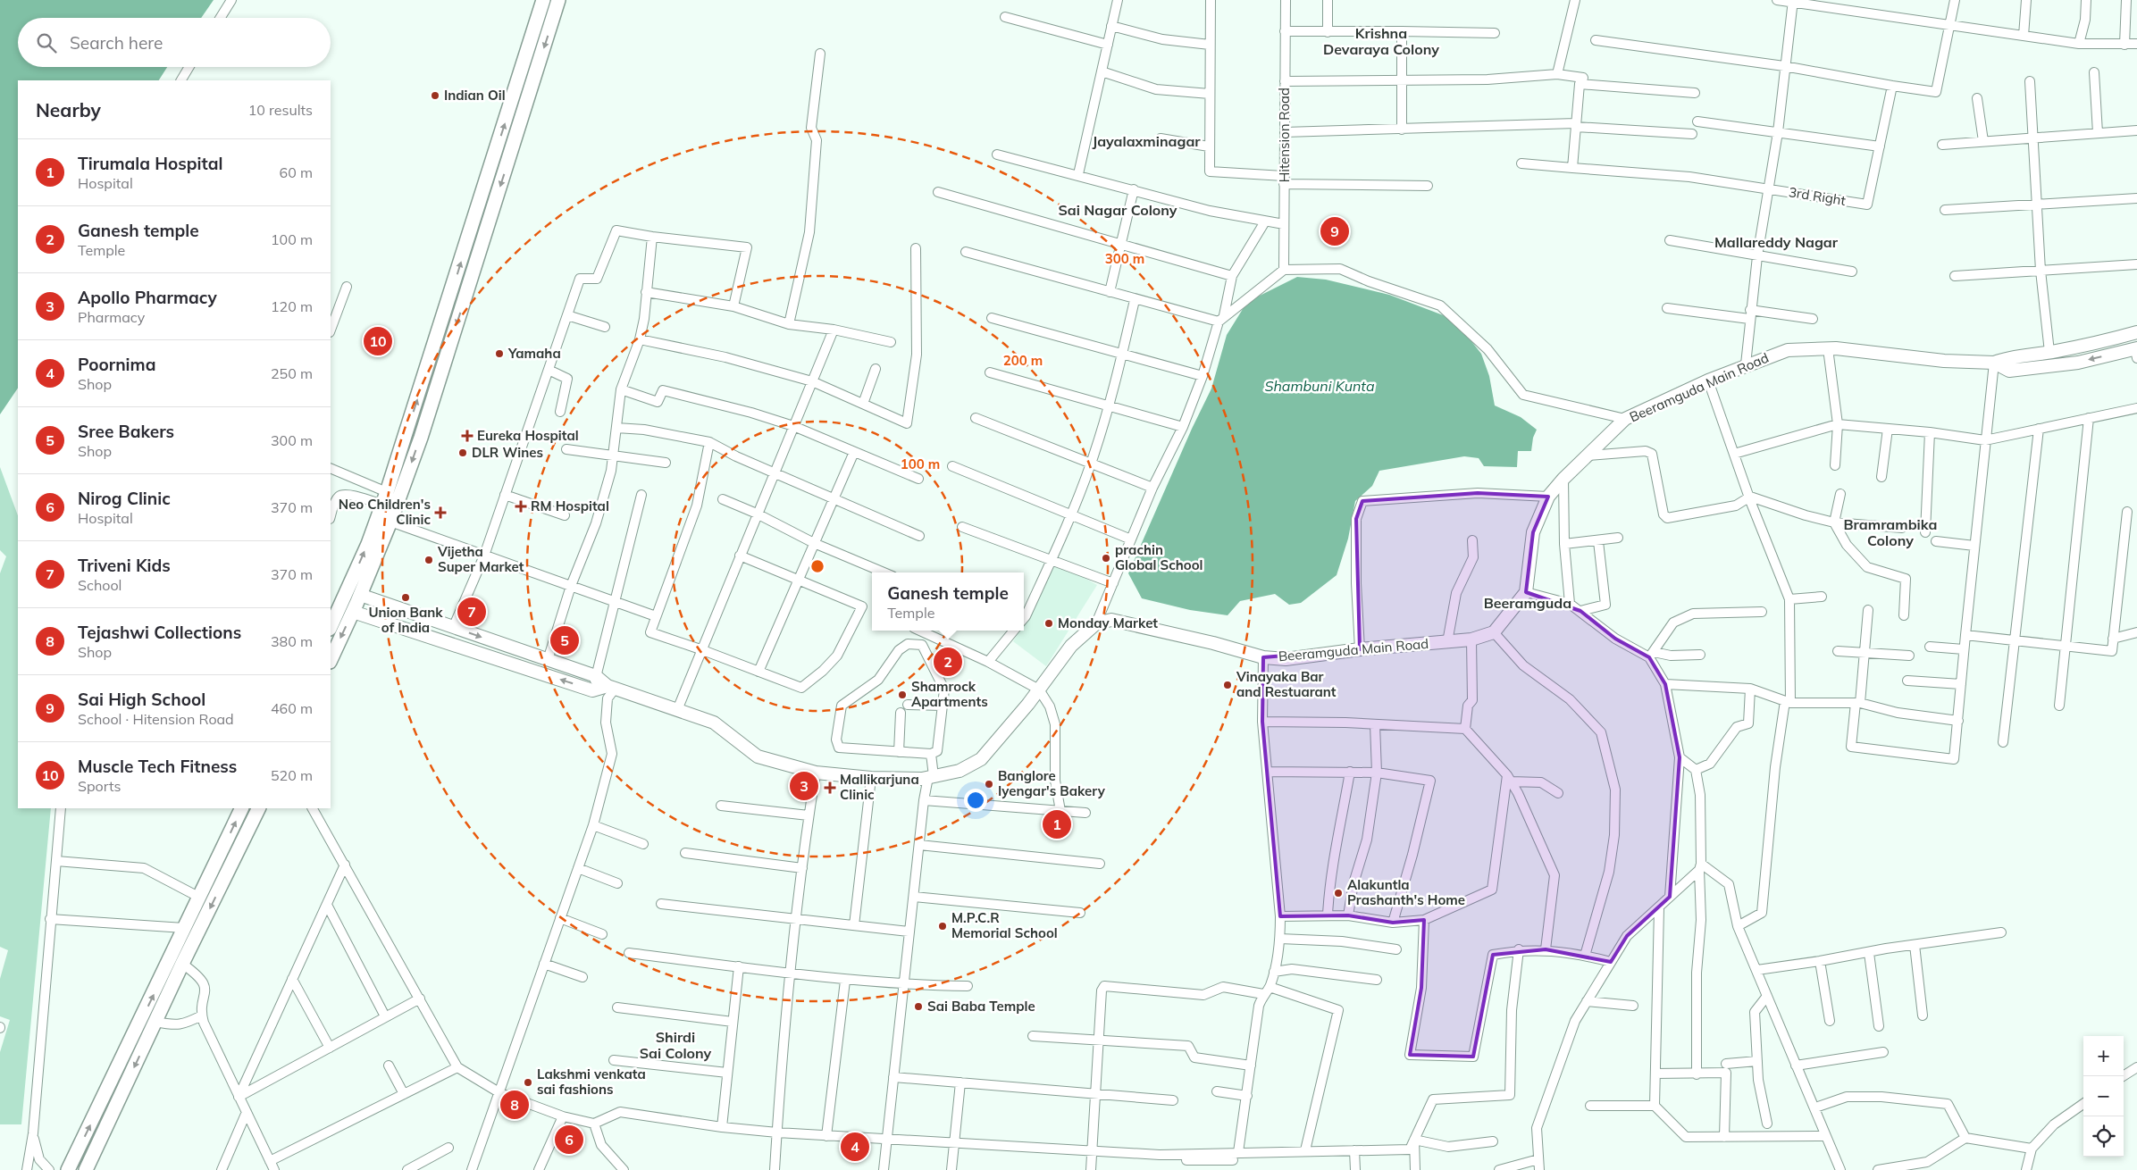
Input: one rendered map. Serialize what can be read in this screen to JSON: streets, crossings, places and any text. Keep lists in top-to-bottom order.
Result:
{
  "streets": {
    "main road": ["Beeramguda Main Road"],
    "street": ["Hitension Road", "3rd Right"]
  },
  "districts": [
    "Krishna Devaraya Colony",
    "Jayalaxminagar",
    "Sai Nagar Colony",
    "Mallareddy Nagar",
    "Bramrambika Colony",
    "Beeramguda",
    "Shirdi Sai Colony"
  ],
  "water": ["Shambuni Kunta"],
  "places": {
    "other": [
      "Indian Oil",
      "Yamaha",
      "DLR Wines",
      "prachin Global School",
      "Vijetha Super Market",
      "Union Bank of India",
      "Monday Market",
      "Vinayaka Bar and Restuarant",
      "Shamrock Apartments",
      "Banglore Iyengar's Bakery",
      "Alakuntla Prashanth's Home",
      "M.P.C.R Memorial School",
      "Sai Baba Temple",
      "Lakshmi venkata sai fashions"
    ],
    "health": [
      "Eureka Hospital",
      "RM Hospital",
      "Neo Children's Clinic",
      "Mallikarjuna Clinic"
    ]
  },
  "page": {
    "search": "Search here",
    "heading": ["Nearby", "10 results"],
    "list": [
      {
        "mark": "1",
        "name": "Tirumala Hospital",
        "note": "Hospital",
        "value": "60 m"
      },
      {
        "mark": "2",
        "name": "Ganesh temple",
        "note": "Temple",
        "value": "100 m"
      },
      {
        "mark": "3",
        "name": "Apollo Pharmacy",
        "note": "Pharmacy",
        "value": "120 m"
      },
      {
        "mark": "4",
        "name": "Poornima",
        "note": "Shop",
        "value": "250 m"
      },
      {
        "mark": "5",
        "name": "Sree Bakers",
        "note": "Shop",
        "value": "300 m"
      },
      {
        "mark": "6",
        "name": "Nirog Clinic",
        "note": "Hospital",
        "value": "370 m"
      },
      {
        "mark": "7",
        "name": "Triveni Kids",
        "note": "School",
        "value": "370 m"
      },
      {
        "mark": "8",
        "name": "Tejashwi Collections",
        "note": "Shop",
        "value": "380 m"
      },
      {
        "mark": "9",
        "name": "Sai High School",
        "note": "School · Hitension Road",
        "value": "460 m"
      },
      {
        "mark": "10",
        "name": "Muscle Tech Fitness",
        "note": "Sports",
        "value": "520 m"
      }
    ],
    "pins": [
      "9",
      "10",
      "7",
      "5",
      "2",
      "3",
      "1",
      "8",
      "6",
      "4"
    ],
    "popup": ["Ganesh temple", "Temple"],
    "map_buttons": ["+", "−"]
  },
  "rings": ["300 m", "200 m", "100 m"]
}
